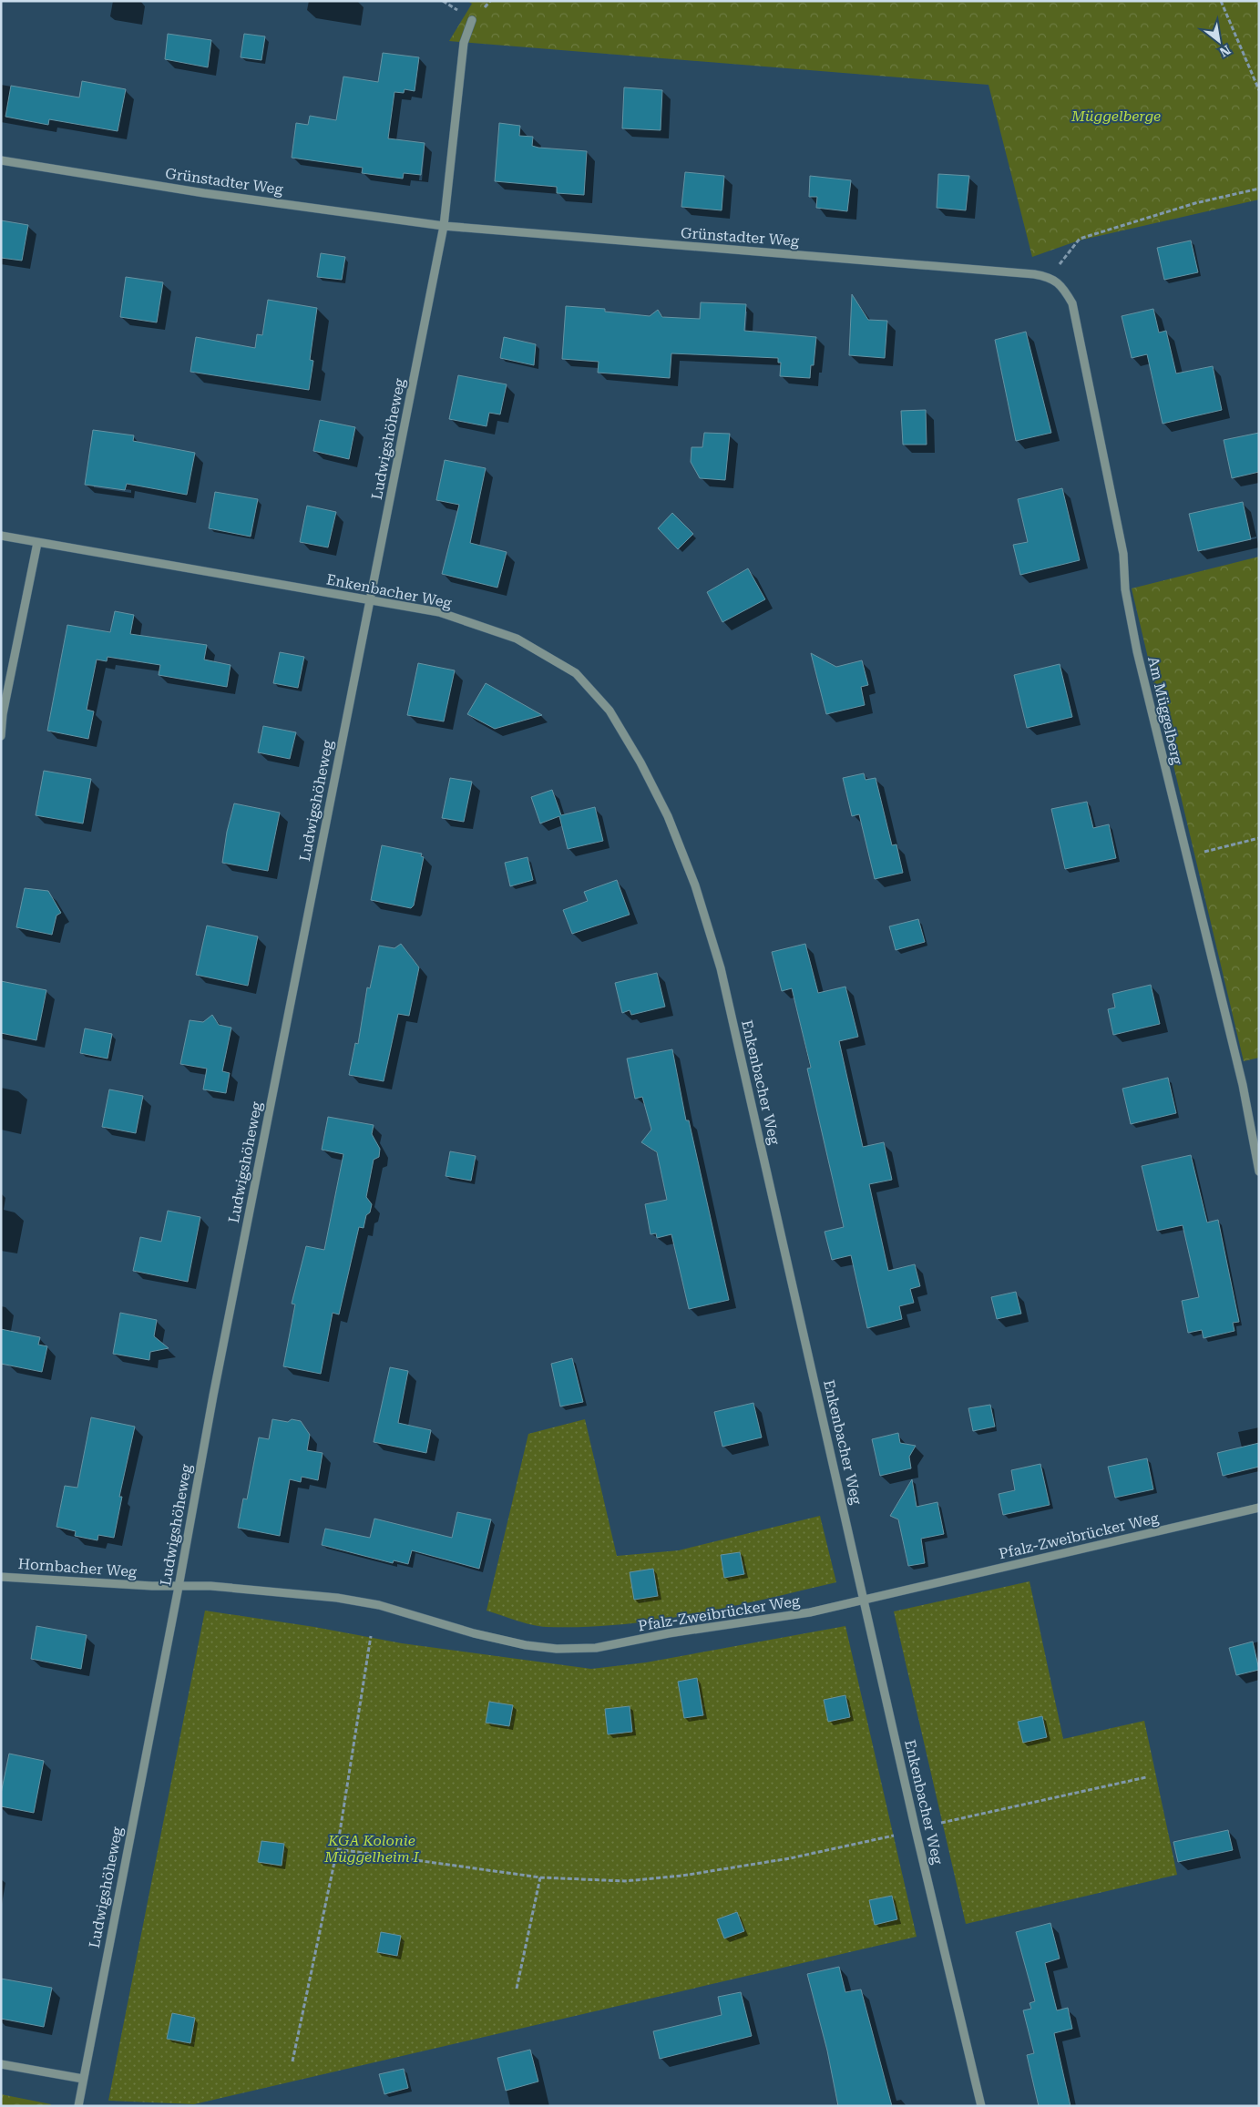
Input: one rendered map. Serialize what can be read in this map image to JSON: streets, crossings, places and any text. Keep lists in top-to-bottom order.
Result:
{
  "streets": {
    "street": [
      "Grünstadter Weg",
      "Ludwigshöheweg",
      "Enkenbacher Weg",
      "Am Müggelberg",
      "Pfalz-Zweibrücker Weg",
      "Hornbacher Weg"
    ]
  },
  "crossings": [
    ["Grünstadter Weg", "Ludwigshöheweg"],
    ["Grünstadter Weg", "Am Müggelberg"],
    ["Ludwigshöheweg", "Enkenbacher Weg"],
    ["Ludwigshöheweg", "Pfalz-Zweibrücker Weg"],
    ["Ludwigshöheweg", "Hornbacher Weg"],
    ["Enkenbacher Weg", "Pfalz-Zweibrücker Weg"],
    ["Pfalz-Zweibrücker Weg", "Hornbacher Weg"]
  ],
  "parks": ["Müggelberge", "KGA Kolonie Müggelheim I"],
  "north": "bottom right"
}
